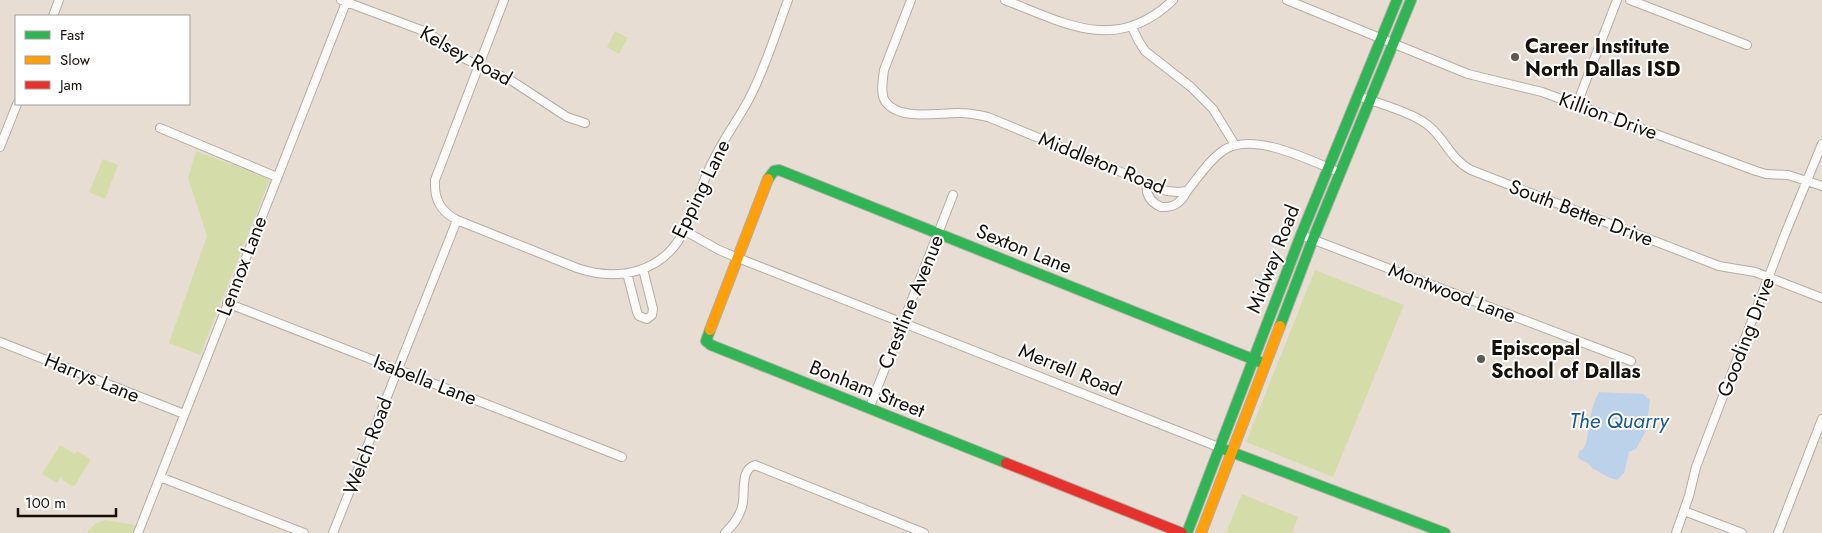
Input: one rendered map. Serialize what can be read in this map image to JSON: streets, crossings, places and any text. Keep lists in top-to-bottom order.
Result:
{
  "streets": {
    "street": [
      "Kelsey Road",
      "Killion Drive",
      "Middleton Road",
      "Epping Lane",
      "South Better Drive",
      "Sexton Lane",
      "Midway Road",
      "Lennox Lane",
      "Montwood Lane",
      "Crestline Avenue",
      "Gooding Drive",
      "Merrell Road",
      "Harrys Lane",
      "Isabella Lane",
      "Bonham Street",
      "Welch Road"
    ]
  },
  "crossings": [
    ["Kelsey Road", "Lennox Lane"],
    ["Killion Drive", "Midway Road"],
    ["Killion Drive", "Gooding Drive"],
    ["Epping Lane", "Merrell Road"],
    ["Epping Lane", "Welch Road"],
    ["South Better Drive", "Midway Road"],
    ["South Better Drive", "Gooding Drive"],
    ["Sexton Lane", "Midway Road"],
    ["Sexton Lane", "Crestline Avenue"],
    ["Sexton Lane", "Bonham Street"],
    ["Midway Road", "Montwood Lane"],
    ["Midway Road", "Merrell Road"],
    ["Lennox Lane", "Harrys Lane"],
    ["Lennox Lane", "Isabella Lane"],
    ["Crestline Avenue", "Merrell Road"],
    ["Crestline Avenue", "Bonham Street"],
    ["Merrell Road", "Bonham Street"],
    ["Isabella Lane", "Welch Road"]
  ],
  "water": ["The Quarry"],
  "places": ["Career Institute North Dallas ISD", "Episcopal School of Dallas"],
  "legend": ["Fast", "Slow", "Jam"],
  "scale_bar": "100 m"
}
